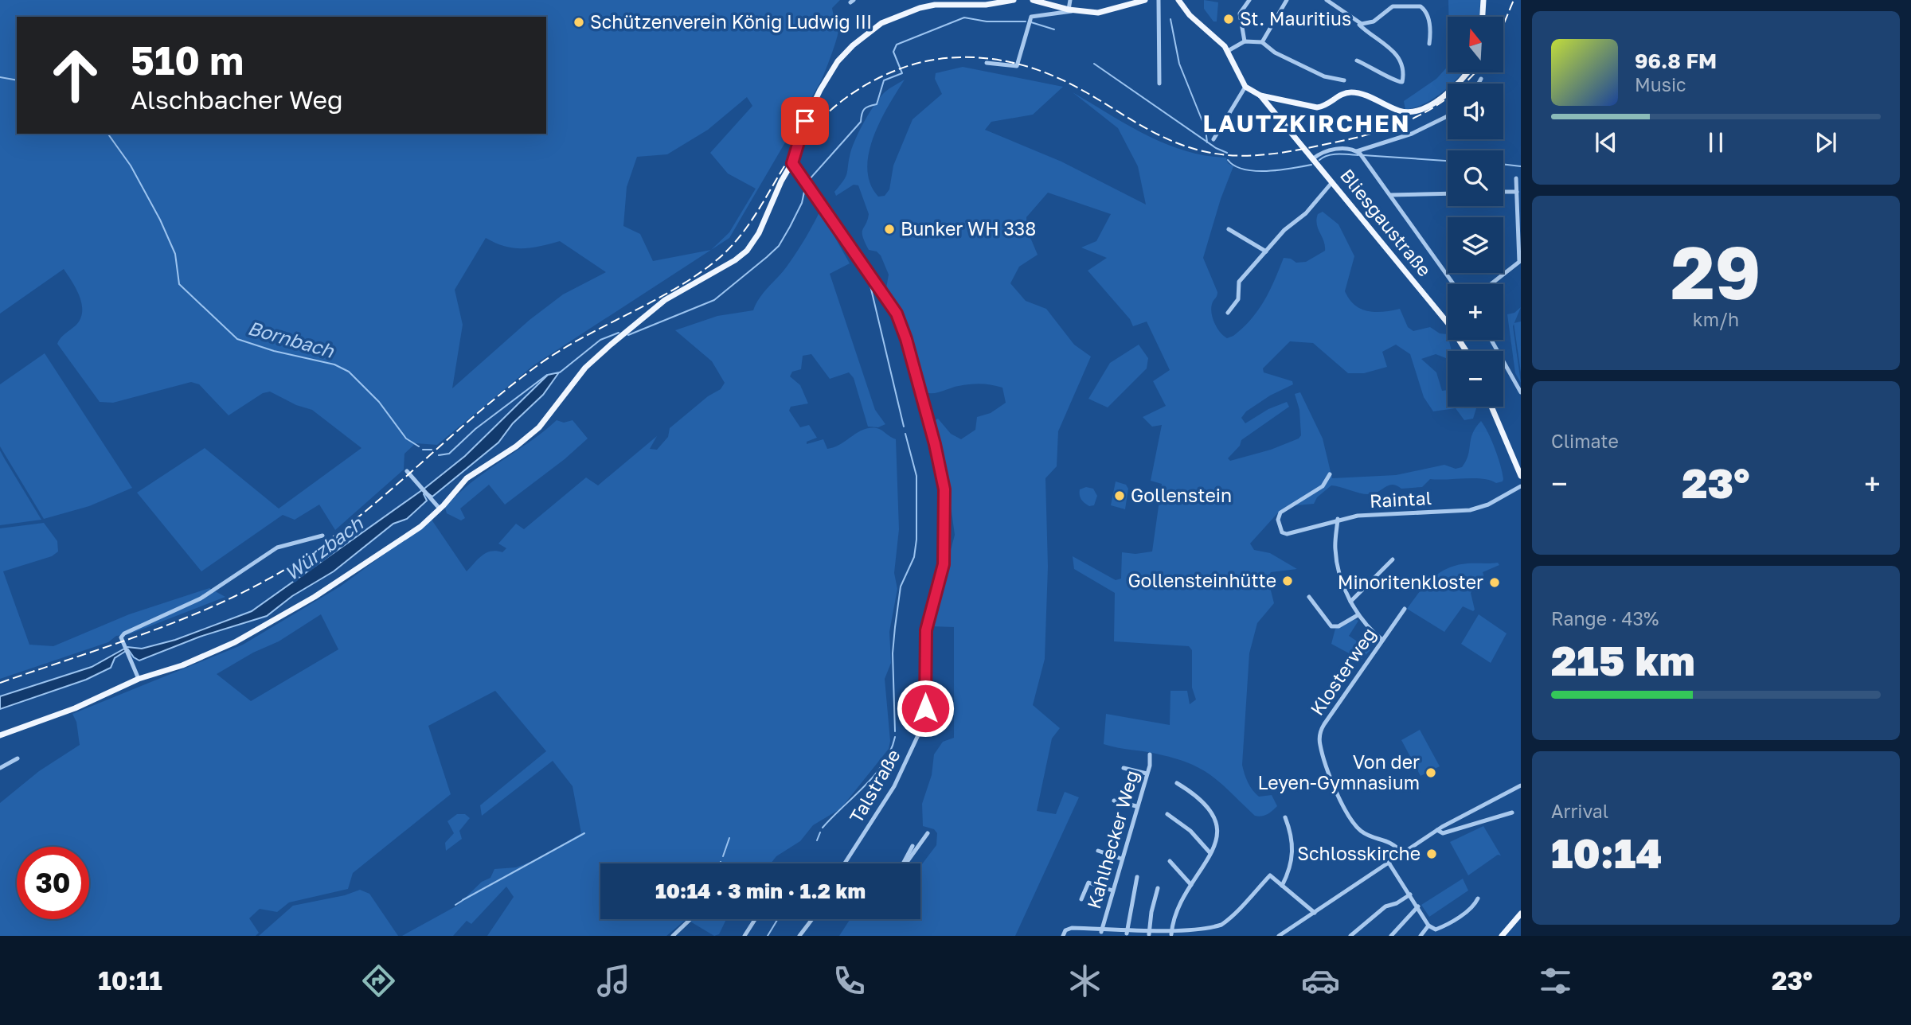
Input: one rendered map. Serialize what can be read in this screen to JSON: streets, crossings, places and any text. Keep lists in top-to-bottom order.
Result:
{
  "streets": {
    "main road": ["Bliesgaustraße"],
    "street": [
      "Raintal",
      "Klosterweg",
      "Talstraße",
      "Kahlhecker Weg"
    ]
  },
  "districts": ["LAUTZKIRCHEN"],
  "water": ["Bornbach", "Würzbach"],
  "places": [
    "St. Mauritius",
    "Schützenverein König Ludwig III",
    "Bunker WH 338",
    "Gollenstein",
    "Gollensteinhütte",
    "Minoritenkloster",
    "Von der Leyen-Gymnasium",
    "Schlosskirche"
  ],
  "north": "top",
  "page": {
    "map_buttons": ["+", "−"],
    "turn": ["510 m", "Alschbacher Weg"],
    "song": ["96.8 FM", "Music"],
    "tile": [
      ["29", "km/h"],
      "Climate",
      ["Range · 43%", "215 km"],
      ["Arrival", "10:14"]
    ],
    "heat": ["−", "23°", "+"],
    "limit": "30",
    "trip": "10:14 · 3 min · 1.2 km",
    "tabs": ["10:11", "23°"]
  }
}
